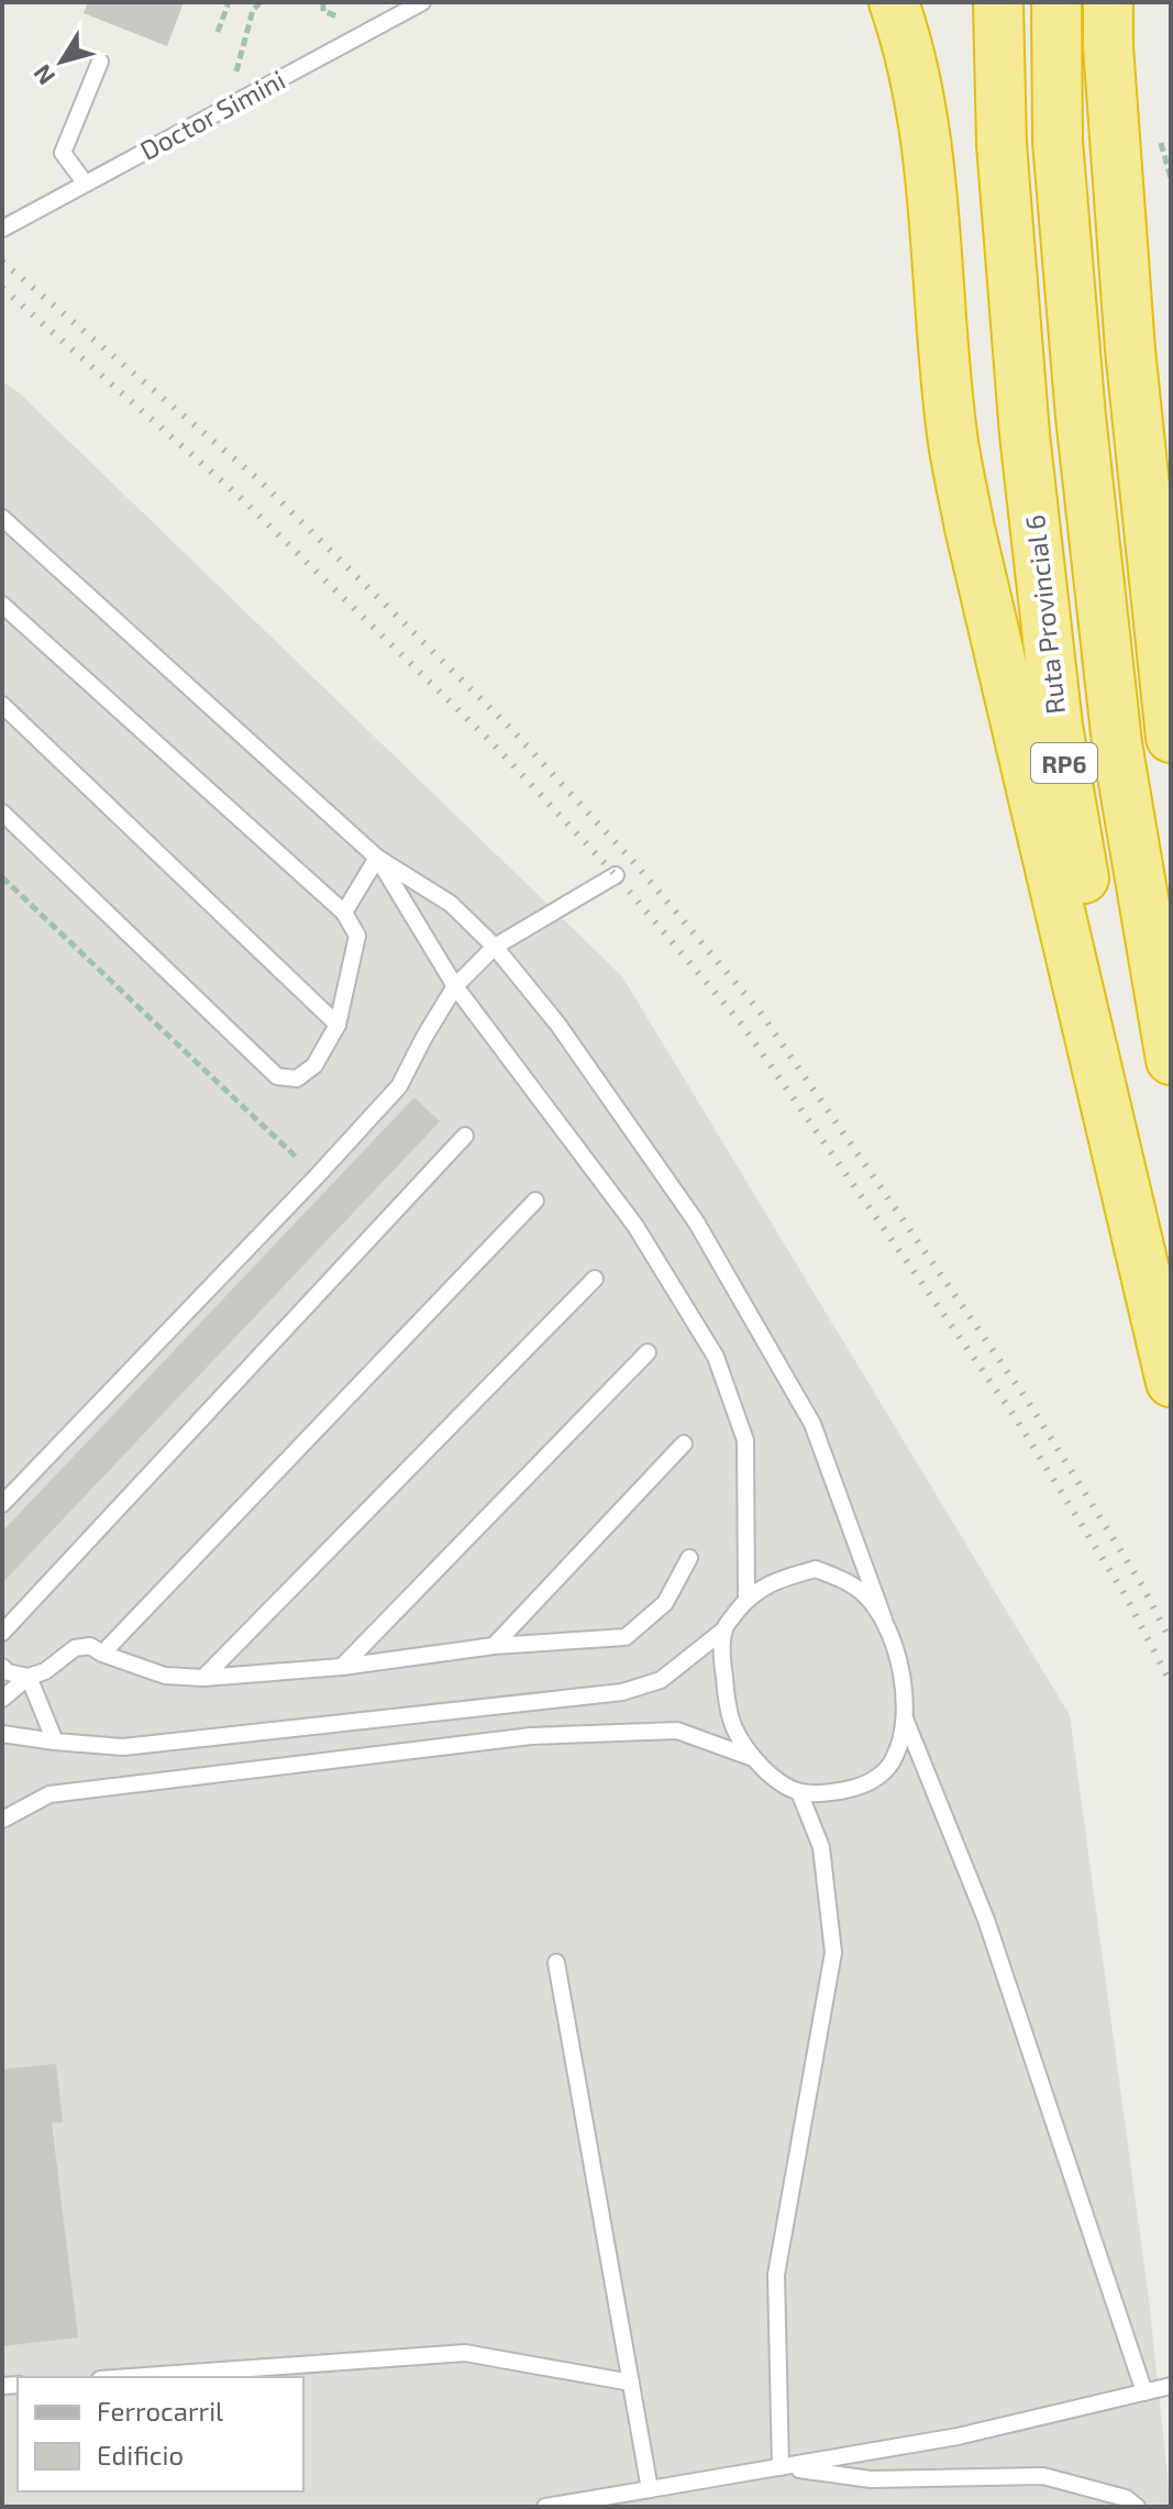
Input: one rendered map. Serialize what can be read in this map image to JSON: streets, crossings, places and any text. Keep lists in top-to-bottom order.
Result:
{
  "streets": {
    "highway": ["Ruta Provincial 6", "RP6"],
    "lane": ["Doctor Simini"]
  },
  "legend": ["Ferrocarril", "Edificio"],
  "north": "bottom left"
}
